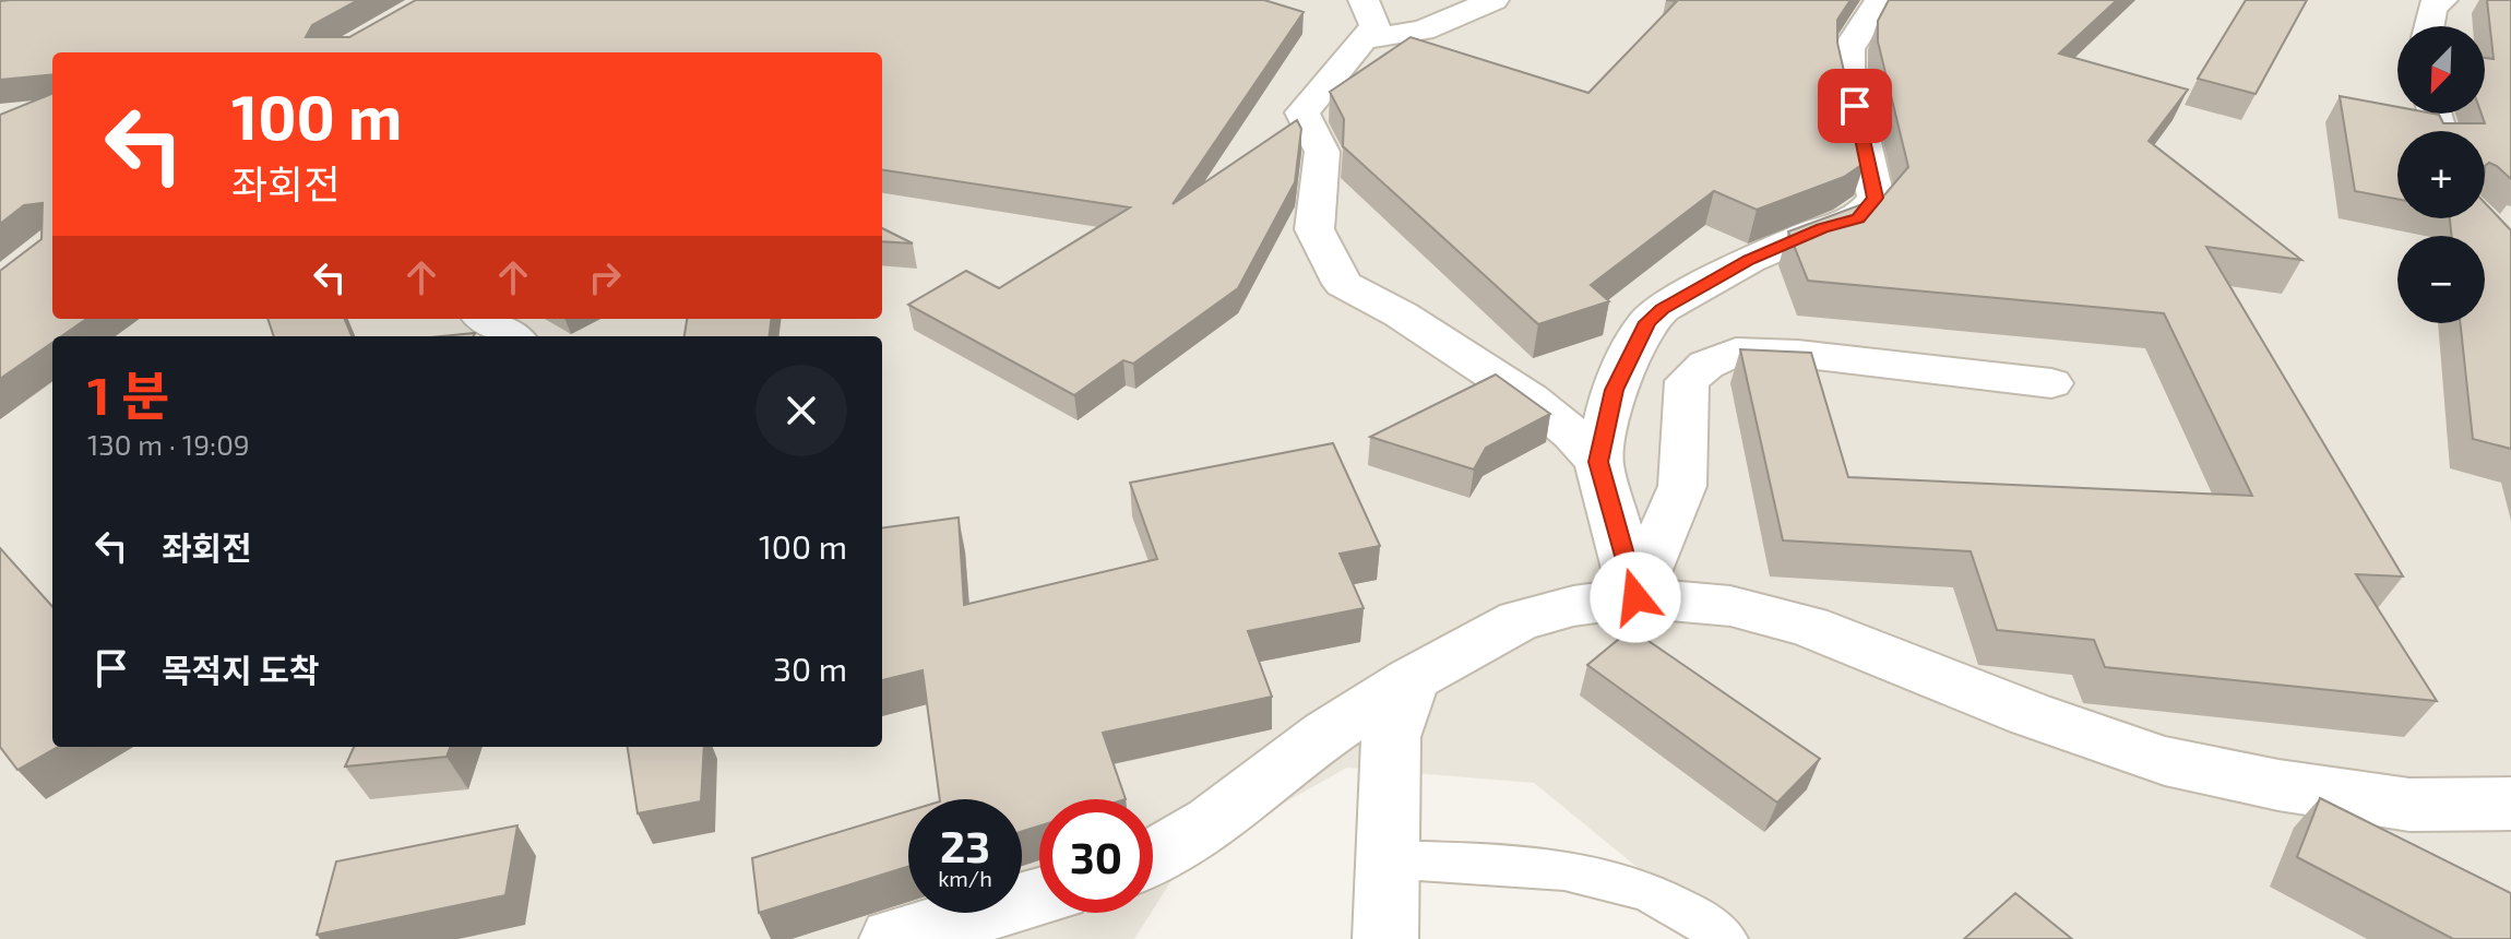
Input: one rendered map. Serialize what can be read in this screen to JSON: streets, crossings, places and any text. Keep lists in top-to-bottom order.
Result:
{
  "north": "bottom left",
  "page": {
    "map_buttons": ["+", "−"],
    "turn": ["100 m", "좌회전"],
    "heading": ["1 분", "130 m · 19:09"],
    "list": [
      {
        "name": "좌회전",
        "value": "100 m"
      },
      {
        "name": "목적지 도착",
        "value": "30 m"
      }
    ],
    "speed": "23 km/h",
    "limit": "30"
  }
}
